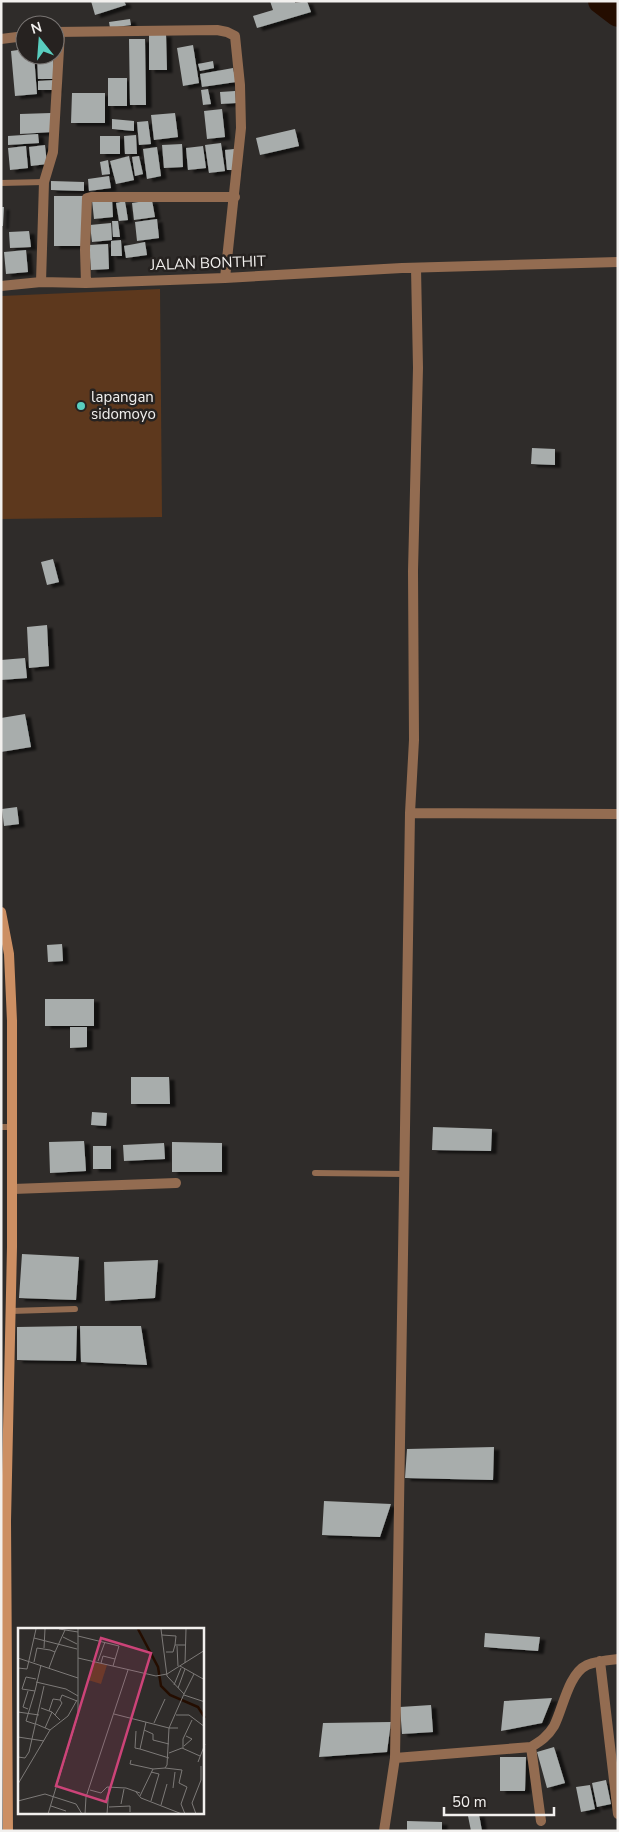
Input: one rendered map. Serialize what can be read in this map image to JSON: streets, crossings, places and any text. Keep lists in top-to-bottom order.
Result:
{
  "streets": {
    "street": ["JALAN BONTHIT"]
  },
  "places": ["lapangan sidomoyo"],
  "scale_bar": "50 m",
  "north": "top"
}
